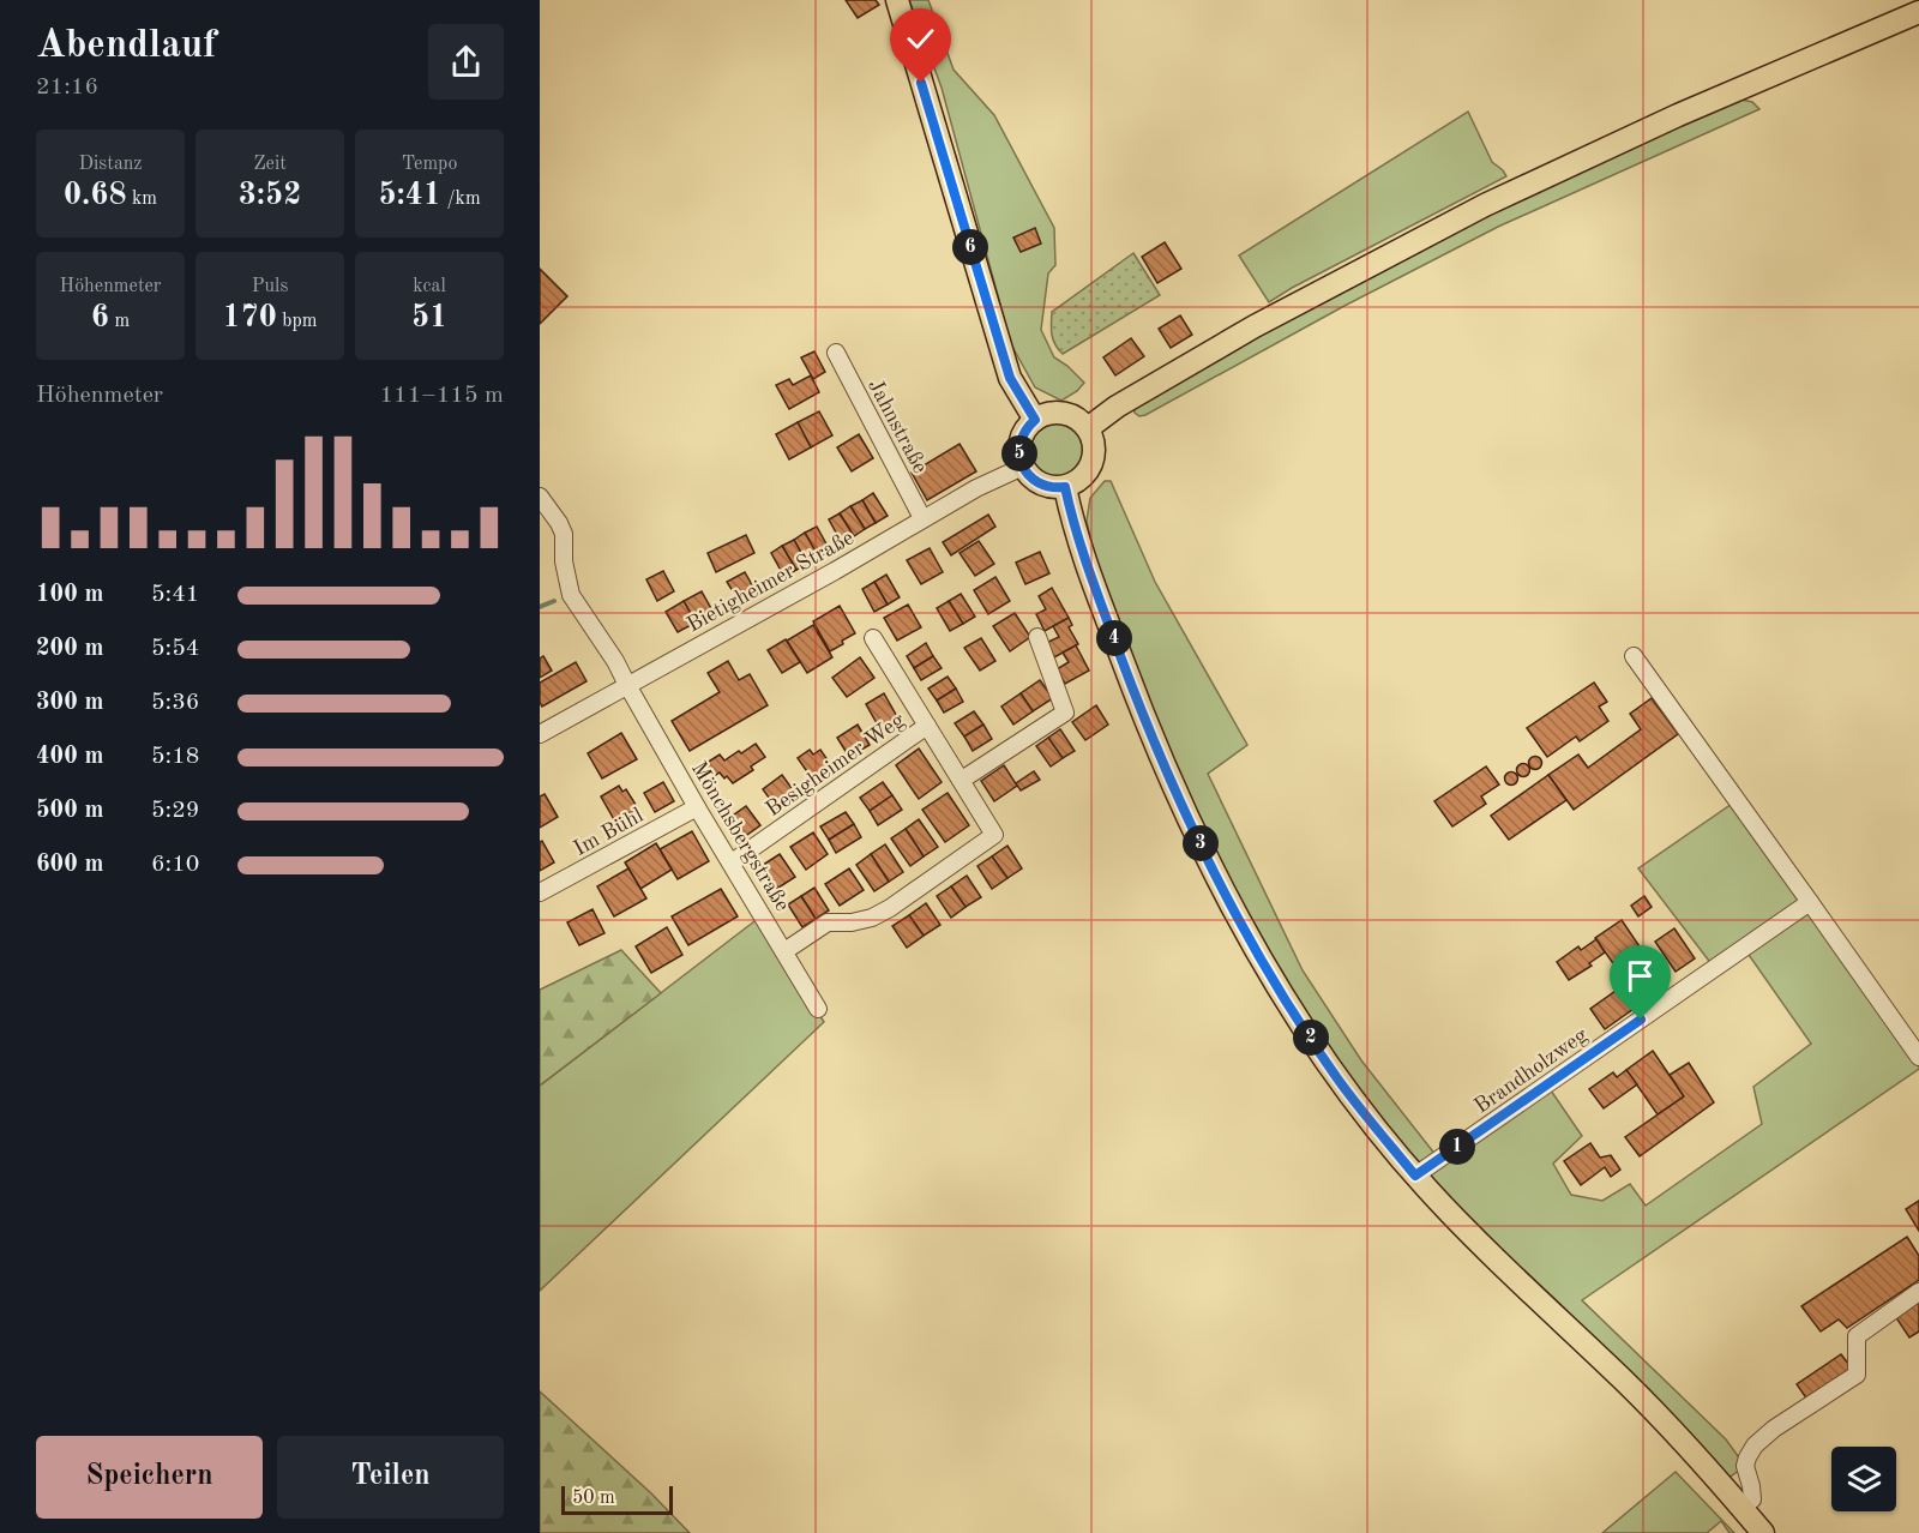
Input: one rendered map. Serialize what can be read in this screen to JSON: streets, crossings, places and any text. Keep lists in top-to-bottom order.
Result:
{
  "streets": {
    "street": [
      "Jahnstraße",
      "Bietigheimer Straße",
      "Besigheimer Weg",
      "Im Bühl",
      "Mönchsbergstraße",
      "Brandholzweg"
    ]
  },
  "crossings": [
    ["Jahnstraße", "Bietigheimer Straße"],
    ["Bietigheimer Straße", "Mönchsbergstraße"],
    ["Besigheimer Weg", "Mönchsbergstraße"],
    ["Im Bühl", "Mönchsbergstraße"]
  ],
  "scale_bar": "50 m",
  "page": {
    "heading": ["Abendlauf", "21:16"],
    "stats": [
      ["Distanz", "0.68 km"],
      ["Zeit", "3:52"],
      ["Tempo", "5:41 /km"],
      ["Höhenmeter", "6 m"],
      ["Puls", "170 bpm"],
      ["kcal", "51"]
    ],
    "pins": [
      "6",
      "5",
      "4",
      "3",
      "2",
      "1"
    ],
    "chart": ["Höhenmeter", "111–115 m"],
    "list": [
      {
        "name": "100 m",
        "note": "5:41"
      },
      {
        "name": "200 m",
        "note": "5:54"
      },
      {
        "name": "300 m",
        "note": "5:36"
      },
      {
        "name": "400 m",
        "note": "5:18"
      },
      {
        "name": "500 m",
        "note": "5:29"
      },
      {
        "name": "600 m",
        "note": "6:10"
      }
    ],
    "buttons": ["Speichern", "Teilen"],
    "scale": "50 m"
  }
}
